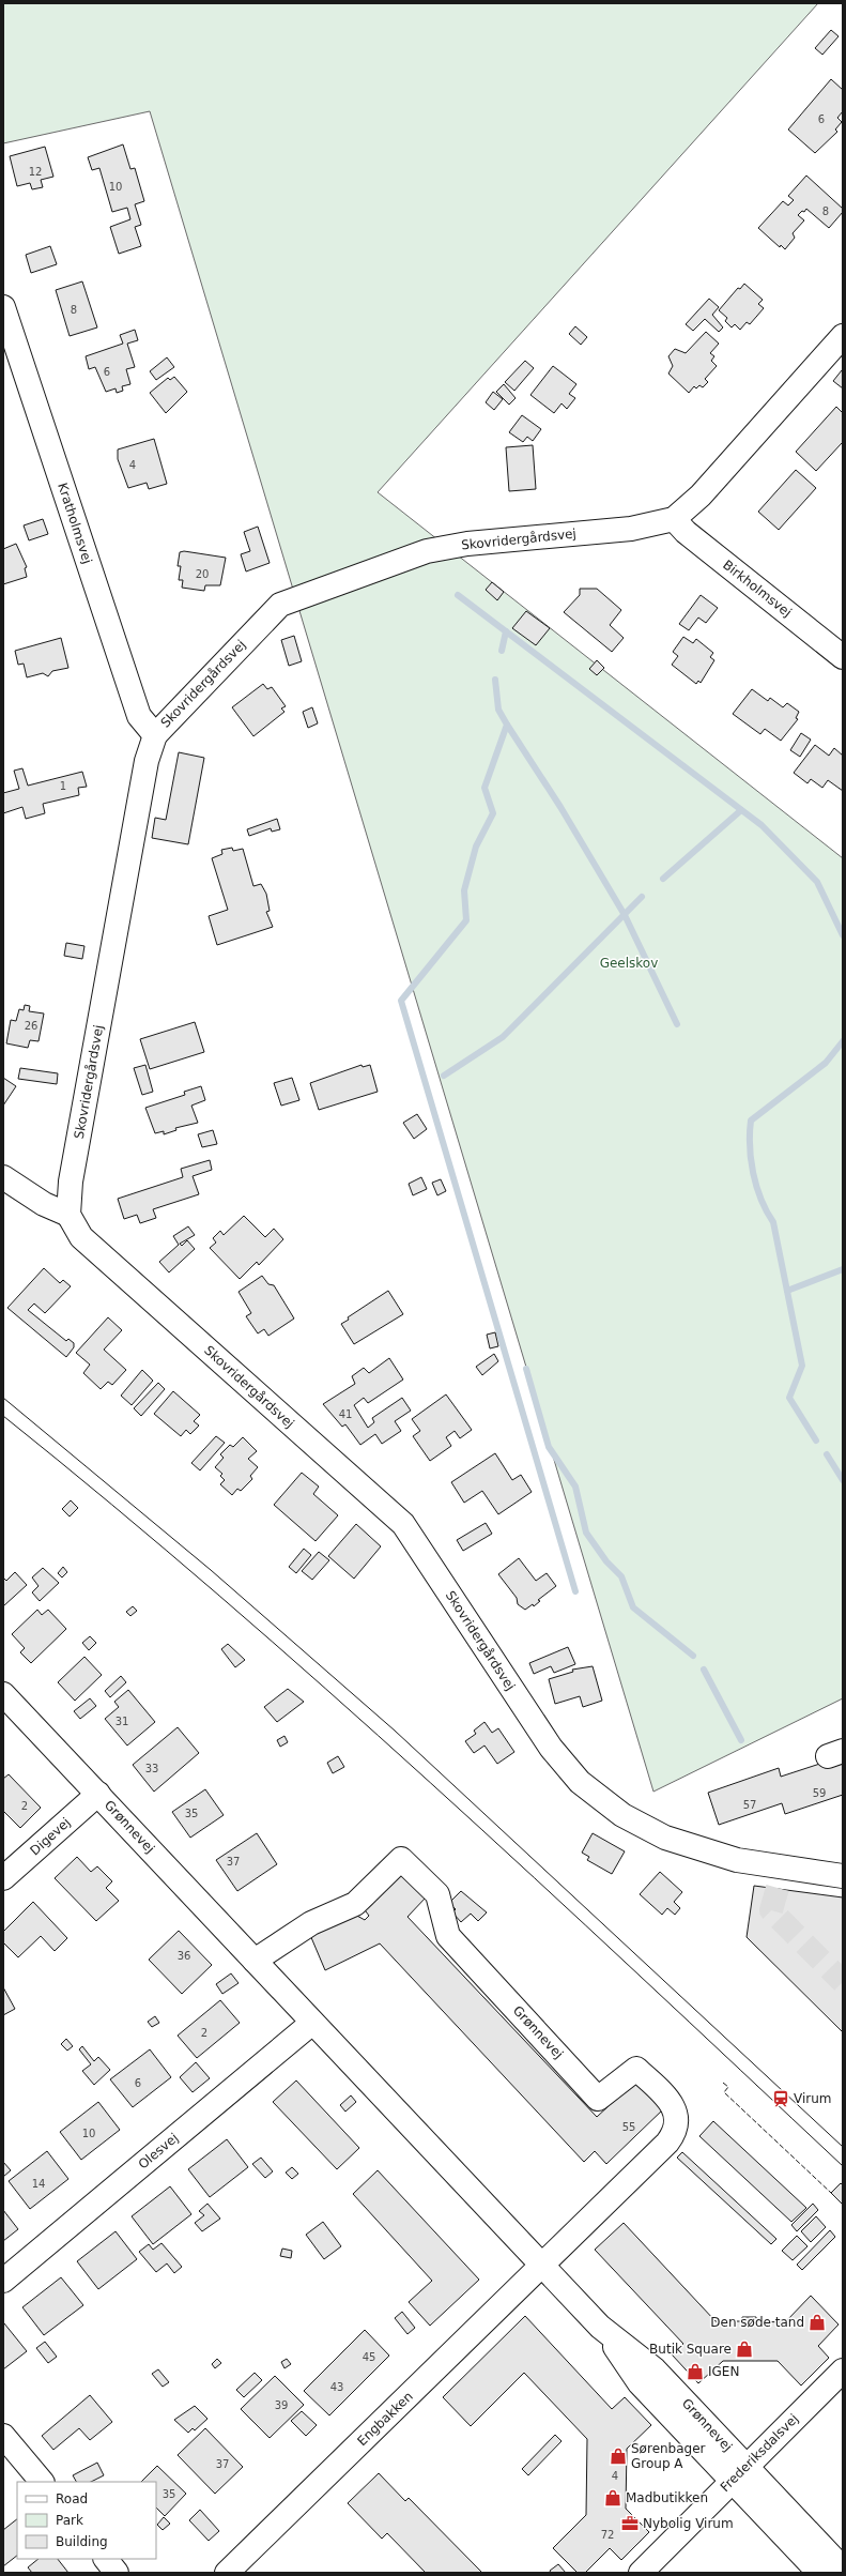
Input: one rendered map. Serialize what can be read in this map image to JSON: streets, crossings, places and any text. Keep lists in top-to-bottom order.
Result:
{
  "streets": {
    "street": [
      "Kratholmsvej",
      "Skovridergårdsvej",
      "Birkholmsvej",
      "Grønnevej",
      "Digevej",
      "Olesvej",
      "Engbakken",
      "Frederiksdalsvej"
    ]
  },
  "crossings": [
    ["Kratholmsvej", "Skovridergårdsvej"],
    ["Skovridergårdsvej", "Birkholmsvej"],
    ["Grønnevej", "Digevej"],
    ["Grønnevej", "Olesvej"],
    ["Grønnevej", "Engbakken"],
    ["Grønnevej", "Frederiksdalsvej"]
  ],
  "parks": ["Geelskov"],
  "places": {
    "station": ["Virum"],
    "shop": [
      "Den søde tand",
      "Butik Square",
      "IGEN",
      "Sørenbager Group A",
      "Madbutikken"
    ],
    "office": ["Nybolig Virum"]
  },
  "house_numbers": [
    "6",
    "12",
    "10",
    "8",
    "8",
    "6",
    "4",
    "20",
    "1",
    "26",
    "41",
    "31",
    "33",
    "59",
    "57",
    "2",
    "35",
    "37",
    "36",
    "2",
    "6",
    "55",
    "10",
    "14",
    "45",
    "43",
    "39",
    "37",
    "4",
    "35",
    "72"
  ],
  "legend": ["Road", "Park", "Building"]
}
